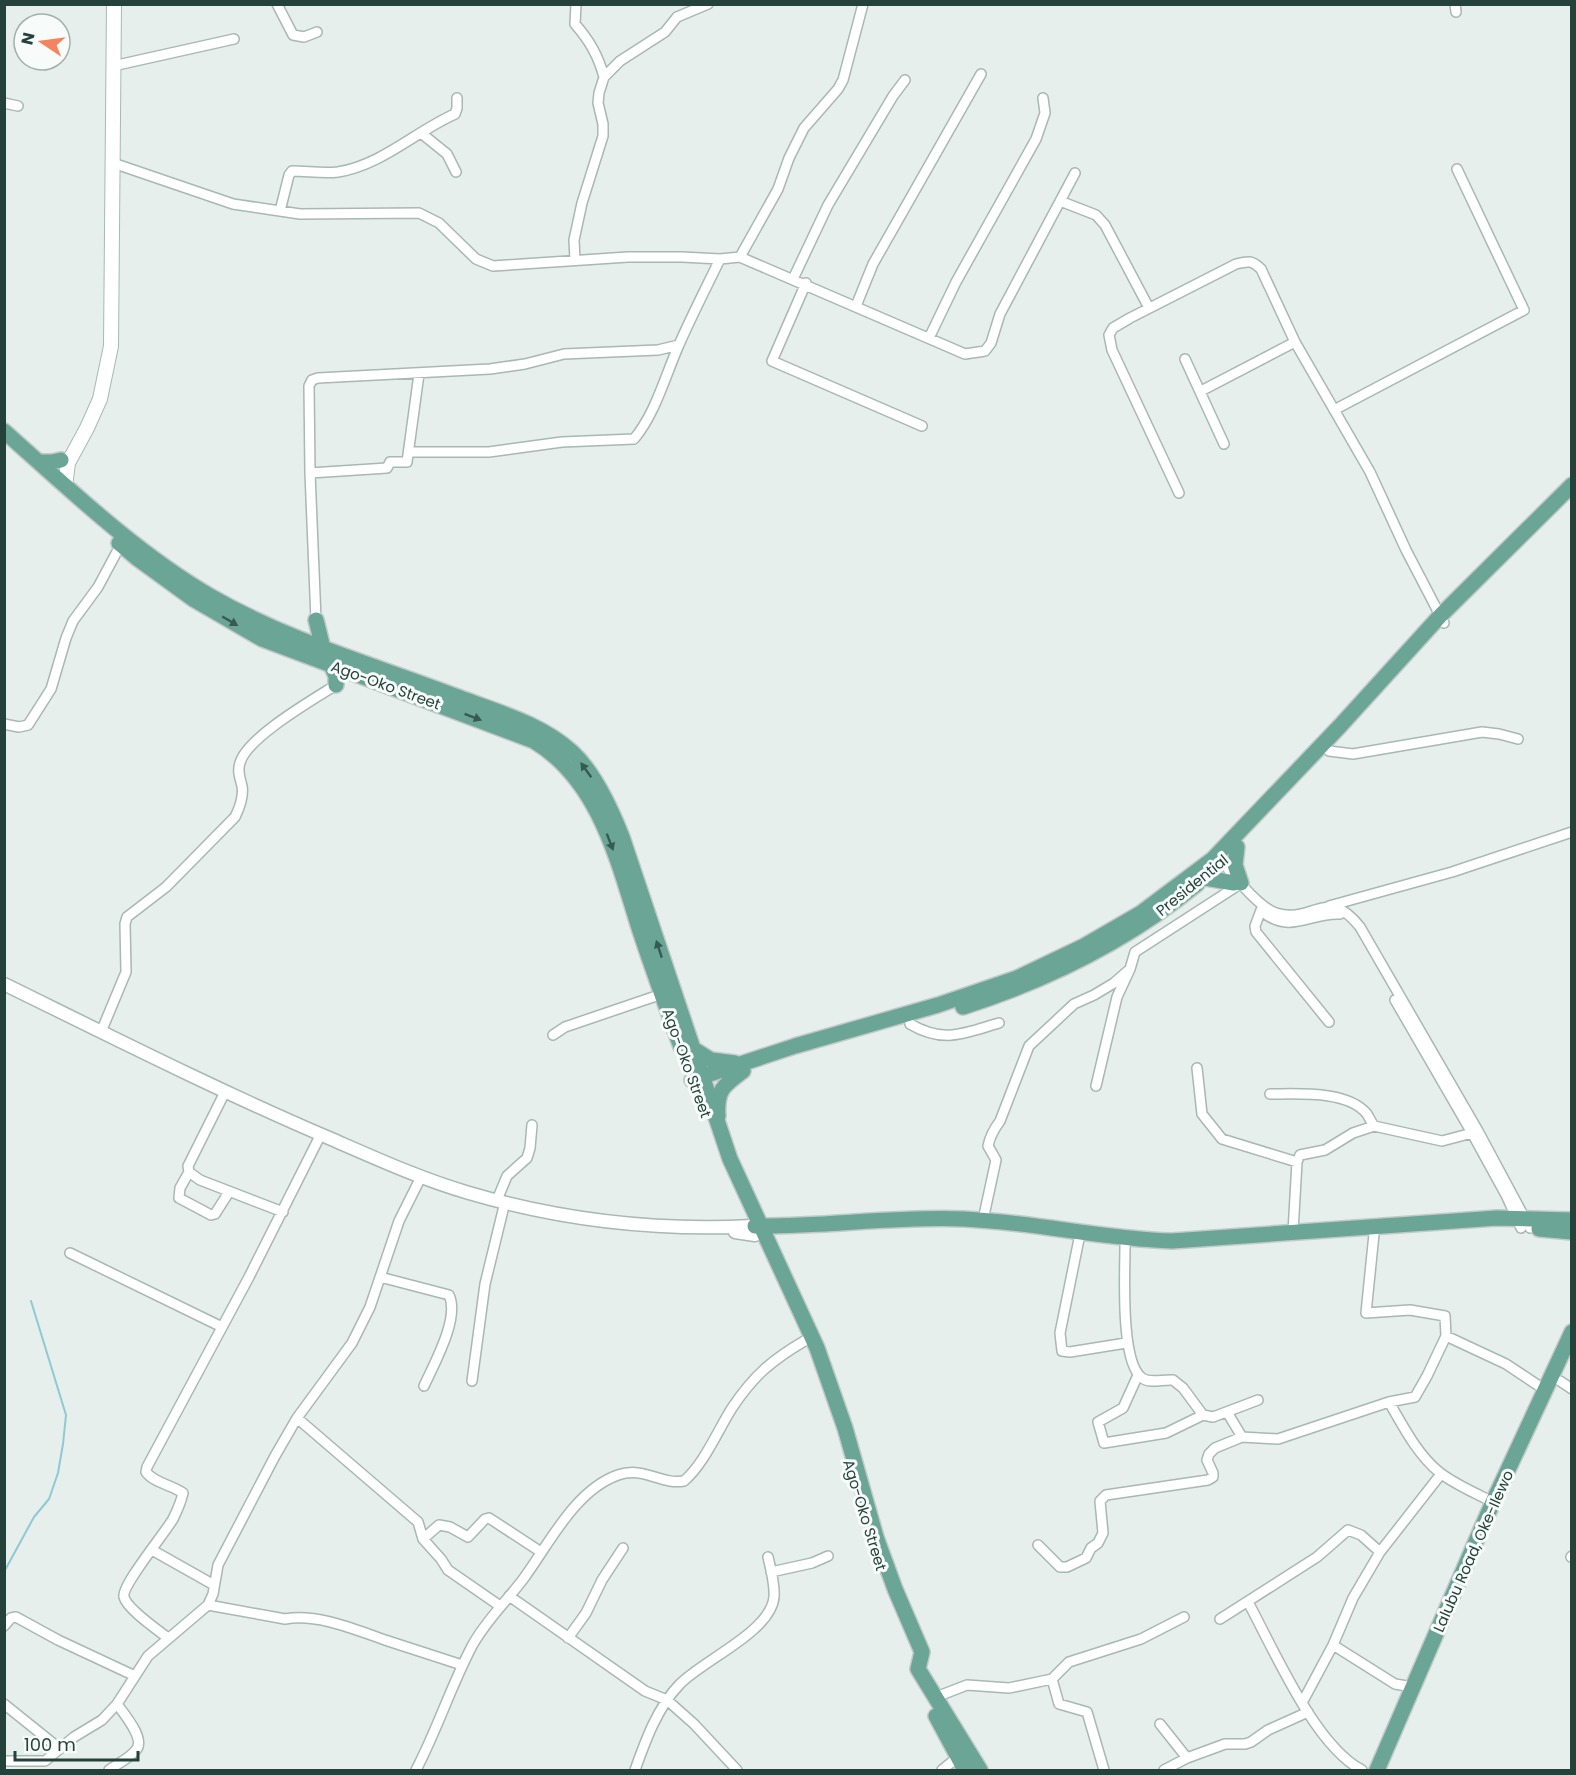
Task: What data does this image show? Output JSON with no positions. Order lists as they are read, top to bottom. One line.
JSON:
{"streets":{"main road":["Ago-Oko Street","Presidential","Lalubu Road, Oke-Ilewo"]},"crossings":[["Ago-Oko Street","Presidential"]],"scale_bar":"100 m","north":"left"}
